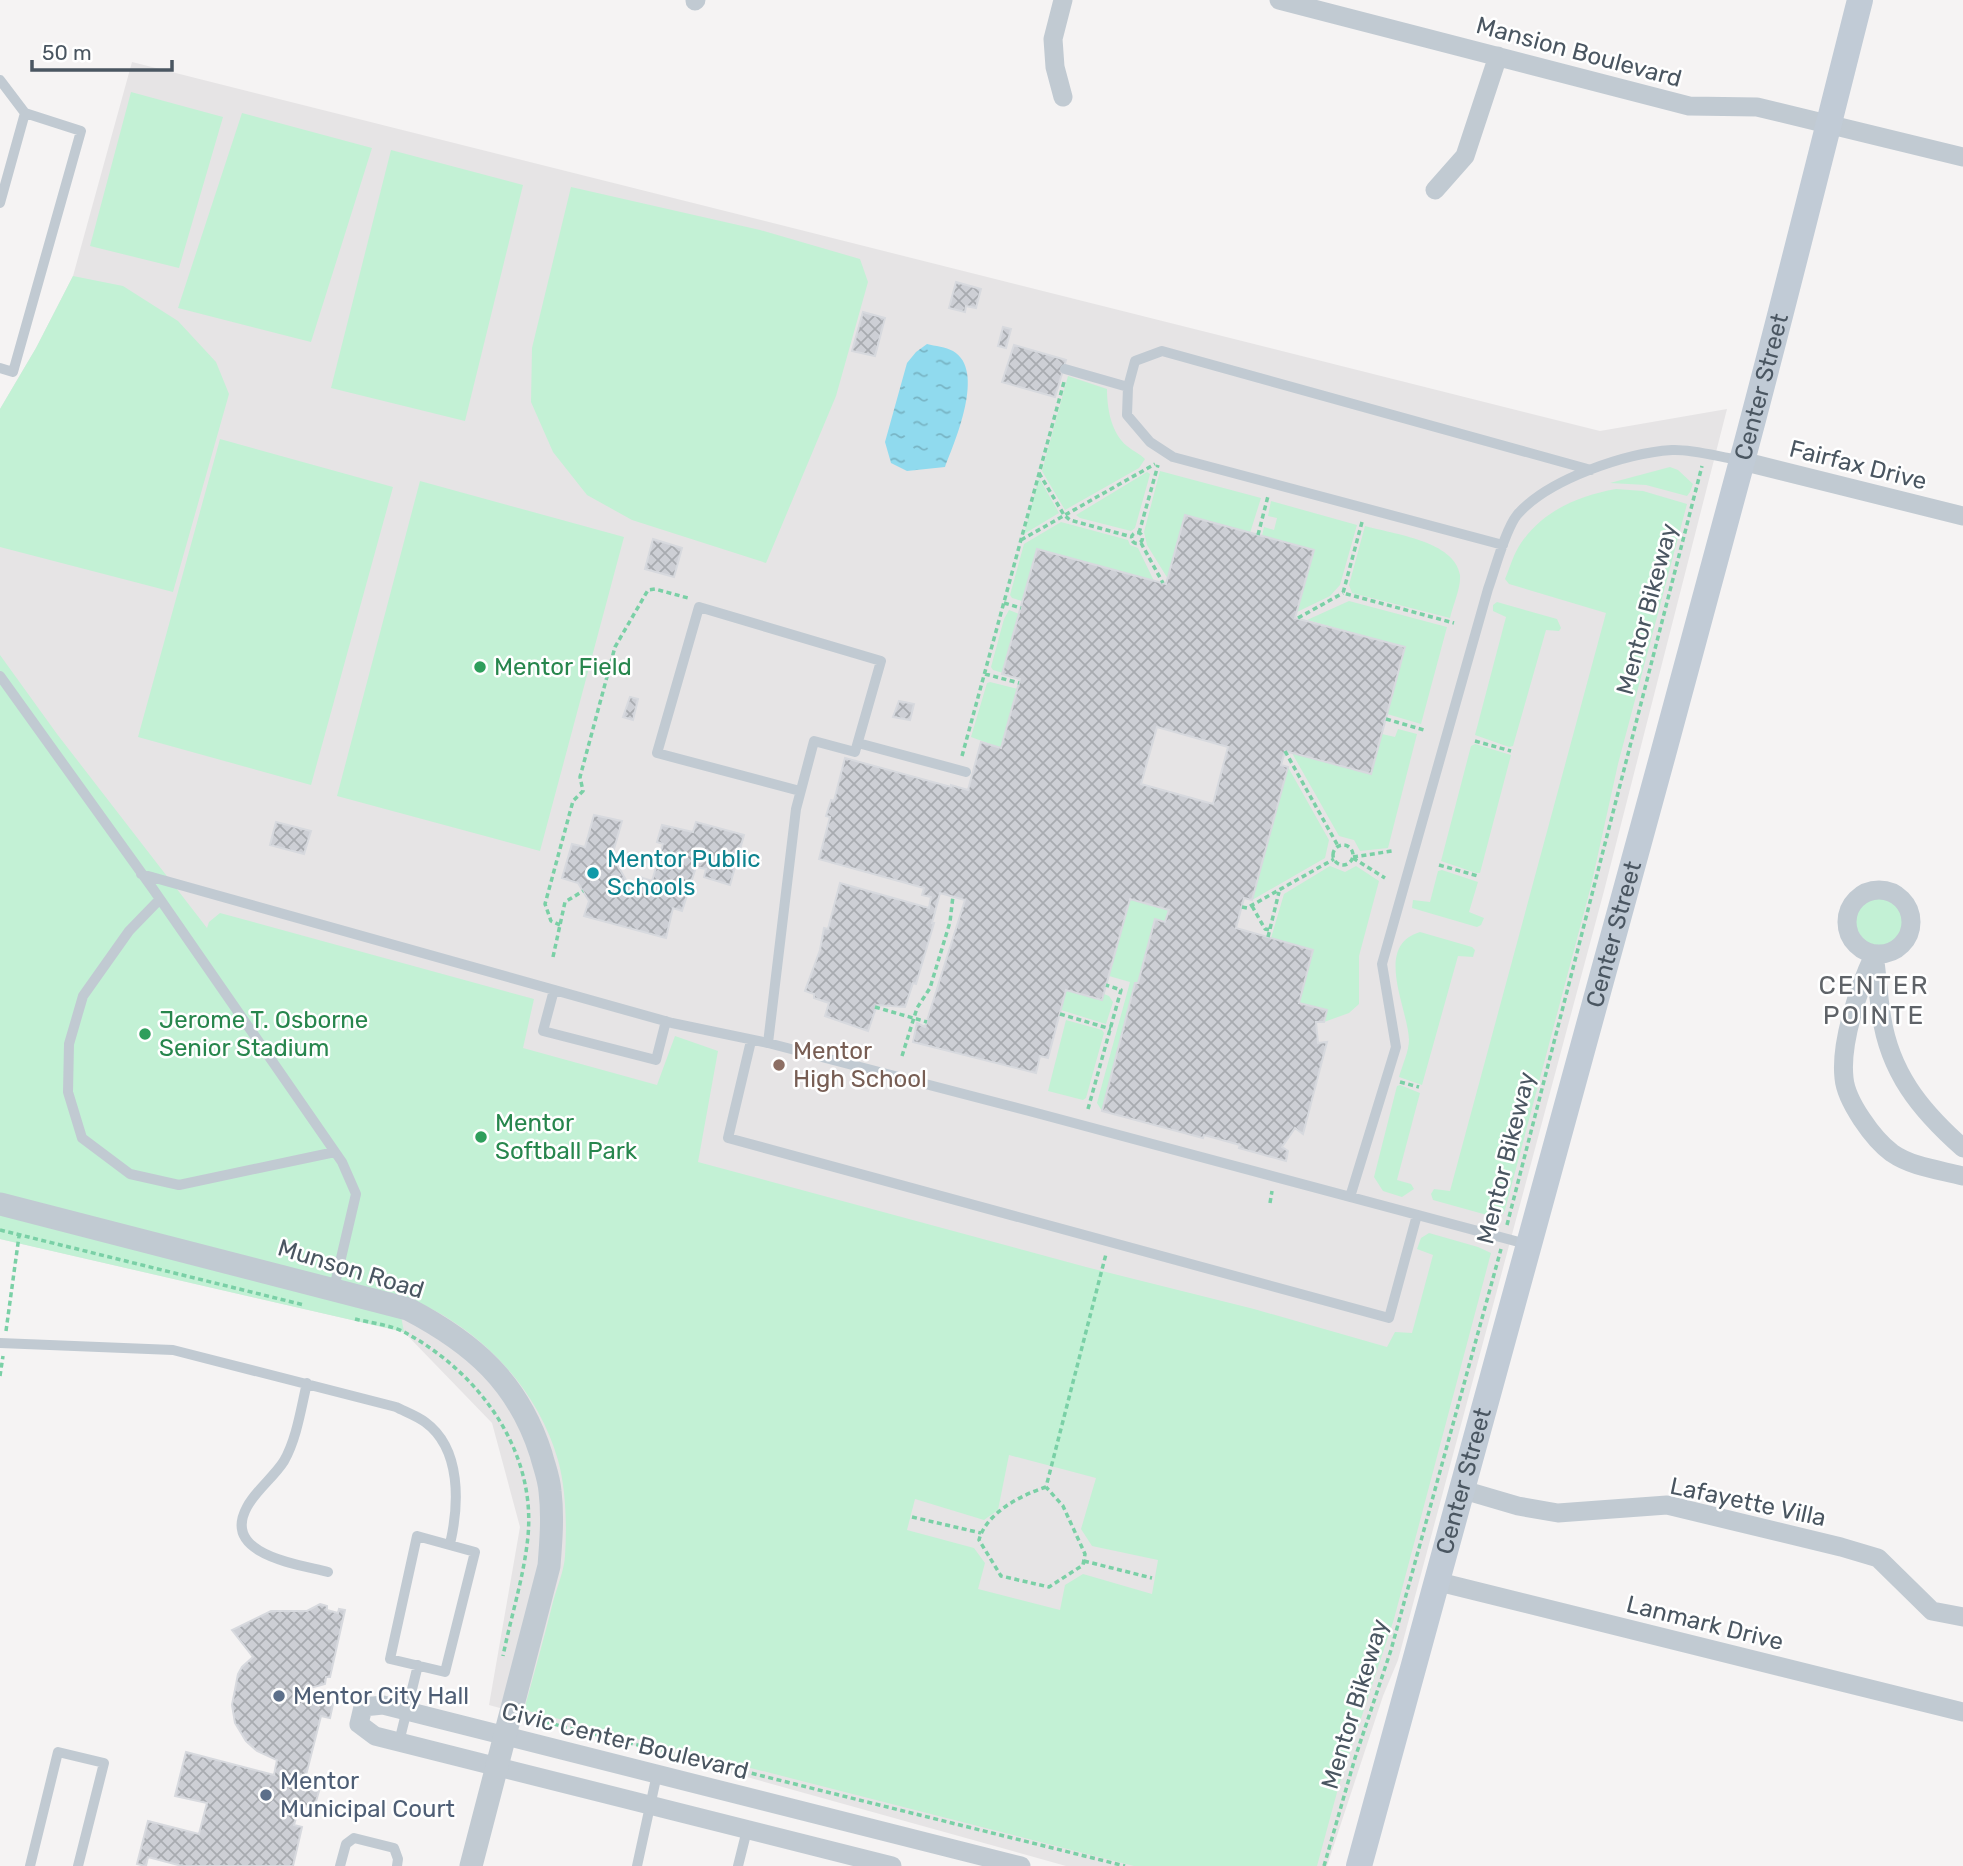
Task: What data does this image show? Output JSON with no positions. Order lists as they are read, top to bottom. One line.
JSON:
{"streets":{"main road":["Center Street"],"street":["Mansion Boulevard","Fairfax Drive","Munson Road","Lafayette Villa","Lanmark Drive","Civic Center Boulevard"],"path":["Mentor Bikeway"]},"crossings":[["Mansion Boulevard","Center Street"],["Center Street","Fairfax Drive"],["Center Street","Lafayette Villa"],["Center Street","Lanmark Drive"],["Munson Road","Civic Center Boulevard"]],"districts":["CENTER POINTE"],"places":["Mentor Field","Mentor Public Schools","Jerome T. Osborne Senior Stadium","Mentor High School","Mentor Softball Park","Mentor City Hall","Mentor Municipal Court"],"scale_bar":"50 m"}
